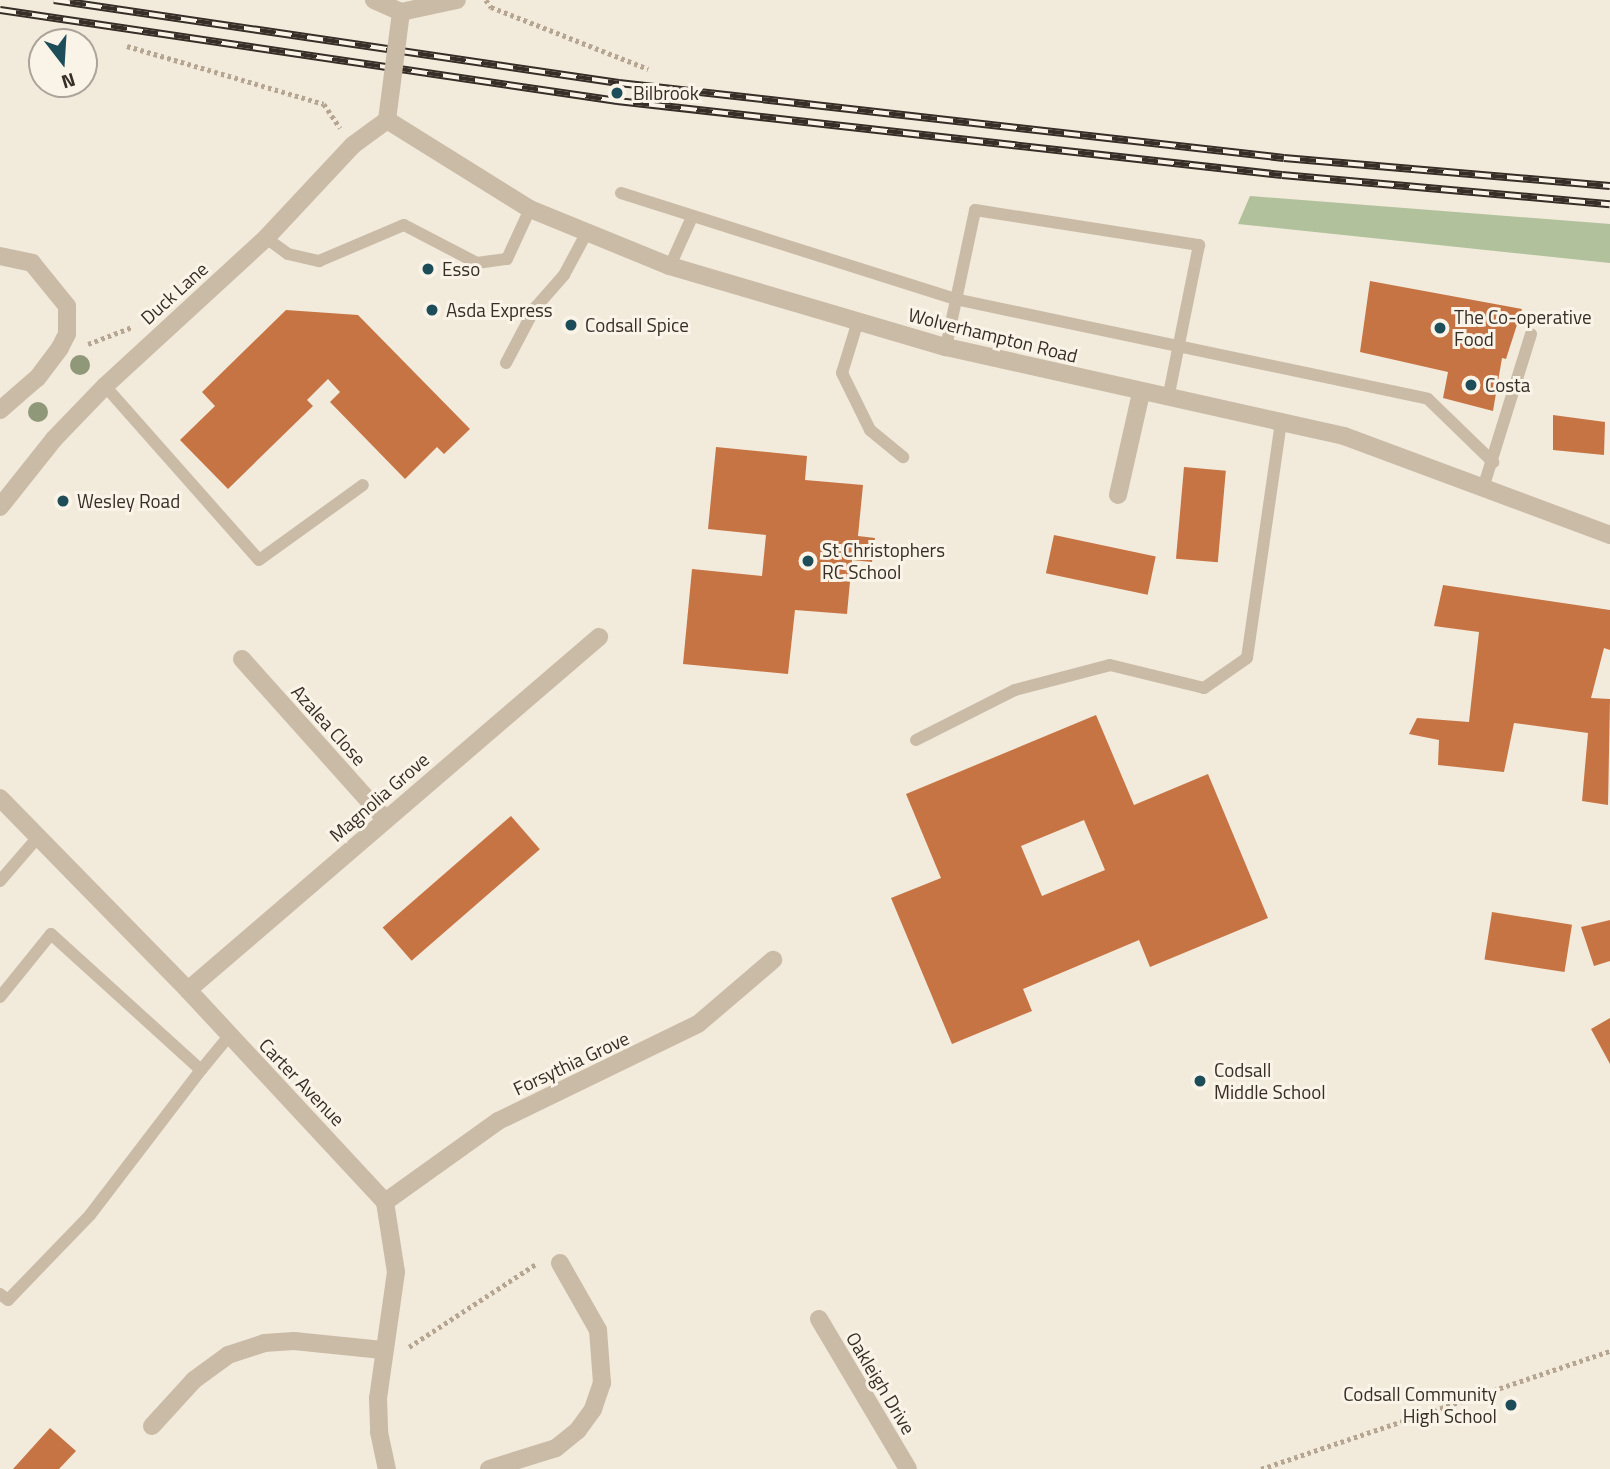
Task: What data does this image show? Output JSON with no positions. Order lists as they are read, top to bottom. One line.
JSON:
{"streets":{"street":["Duck Lane","Wolverhampton Road","Azalea Close","Magnolia Grove","Forsythia Grove","Carter Avenue","Oakleigh Drive"]},"crossings":[["Duck Lane","Wolverhampton Road"],["Azalea Close","Magnolia Grove"],["Magnolia Grove","Carter Avenue"],["Forsythia Grove","Carter Avenue"]],"places":["Bilbrook","Esso","Asda Express","Codsall Spice","The Co-operative Food","Costa","Wesley Road","St Christophers RC School","Codsall Middle School","Codsall Community High School"],"north":"bottom"}
